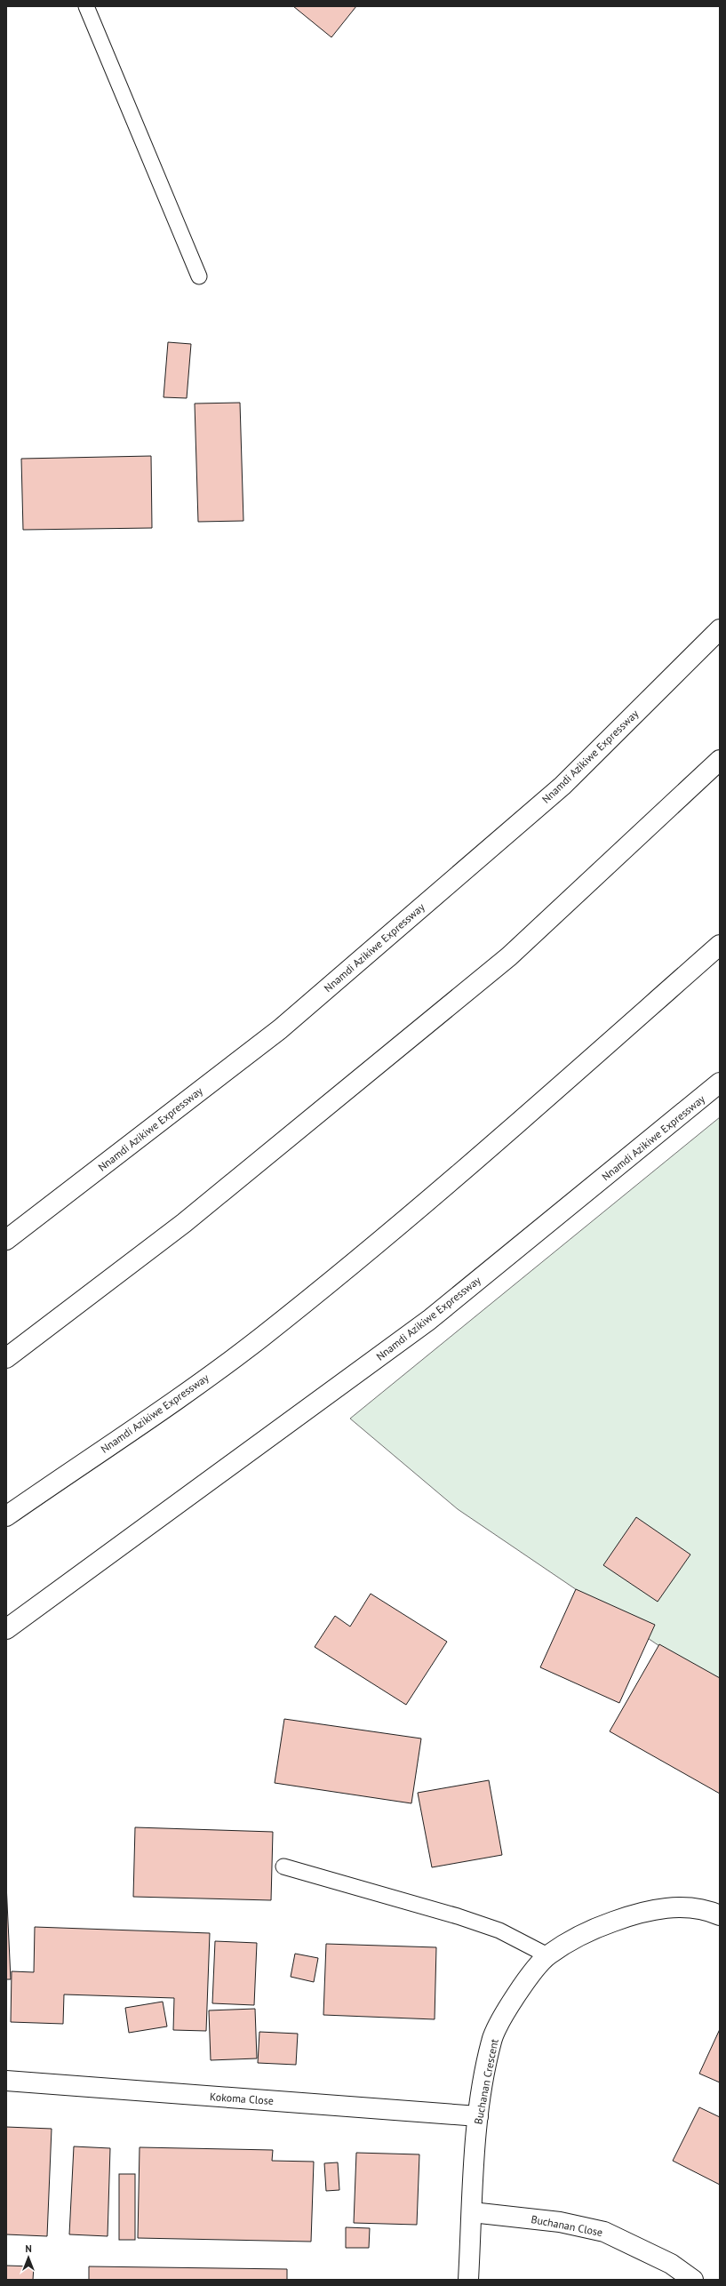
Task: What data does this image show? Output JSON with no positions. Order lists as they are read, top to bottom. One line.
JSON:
{"streets":{"main road":["Nnamdi Azikiwe Expressway","Buchanan Crescent","Kokoma Close","Buchanan Close"]},"crossings":[["Buchanan Crescent","Kokoma Close"],["Buchanan Crescent","Buchanan Close"]],"north":"top"}
